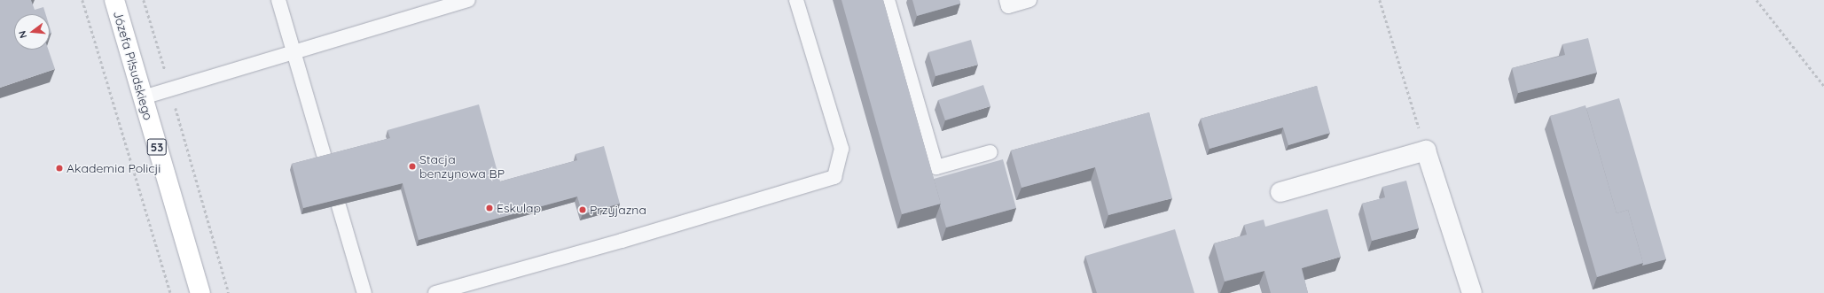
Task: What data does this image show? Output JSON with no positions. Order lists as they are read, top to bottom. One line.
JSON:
{"streets":{"main road":["Józefa Piłsudskiego","53"]},"places":["Stacja benzynowa BP","Akademia Policji","Eskulap","Przyjazna"],"north":"left"}
